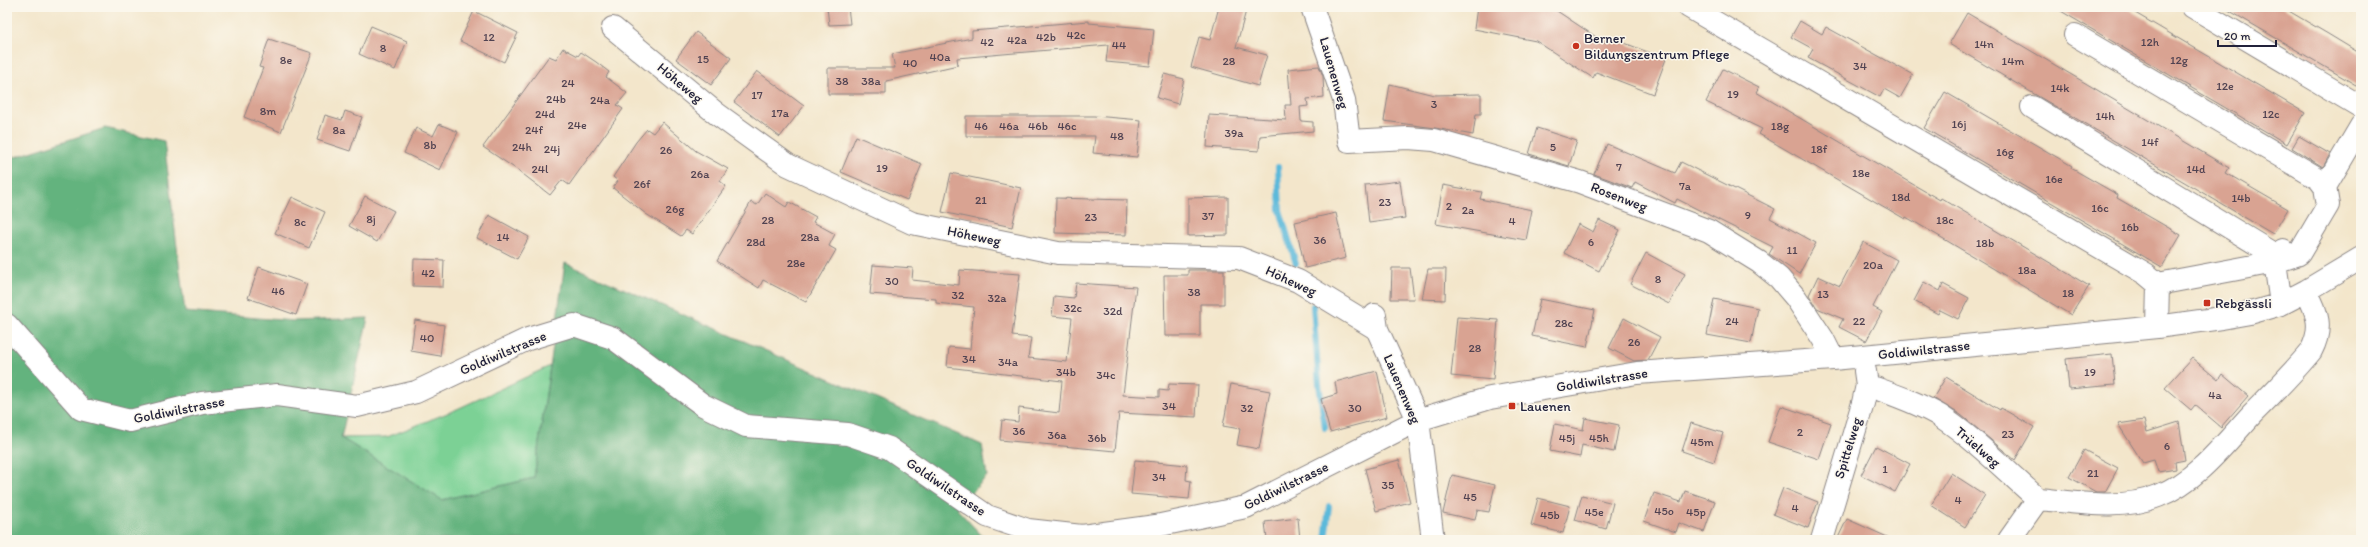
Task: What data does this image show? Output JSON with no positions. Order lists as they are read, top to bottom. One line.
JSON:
{"streets":{"street":["Lauenenweg","Höheweg","Rosenweg","Goldiwilstrasse","Trüelweg","Spittelweg"]},"crossings":[["Lauenenweg","Höheweg"],["Lauenenweg","Rosenweg"],["Lauenenweg","Goldiwilstrasse"],["Rosenweg","Goldiwilstrasse"],["Goldiwilstrasse","Spittelweg"],["Trüelweg","Spittelweg"]],"places":{"other":["Berner Bildungszentrum Pflege"],"transit":["Rebgässli","Lauenen"]},"house_numbers":["42c","12","42b","42a","42","12h","14n","44","8","40a","15","8e","12g","28","14m","40","34","38","38a","24","12e","14k","19","17","24b","24a","3","8m","17a","24d","12c","14h","16j","24e","46","46a","46b","46c","18g","8a","24f","39a","48","14f","8b","24h","5","24j","18f","26","16g","7","19","24l","14d","18e","26a","16e","26f","7a","18d","14b","21","23","2","16c","26g","2a","9","37","23","8j","28","18c","4","8c","16b","14","28a","36","28d","6","18b","11","28e","20a","18a","42","8","30","46","38","18","13","32","32a","32c","32d","24","22","28c","40","26","28","34","34a","34b","19","34c","4a","34","32","30","36","2","23","36a","36b","45j","45h","45m","6","1","21","34","35","45","4","4","45o","45e","45p","45b"],"scale_bar":"20 m"}
